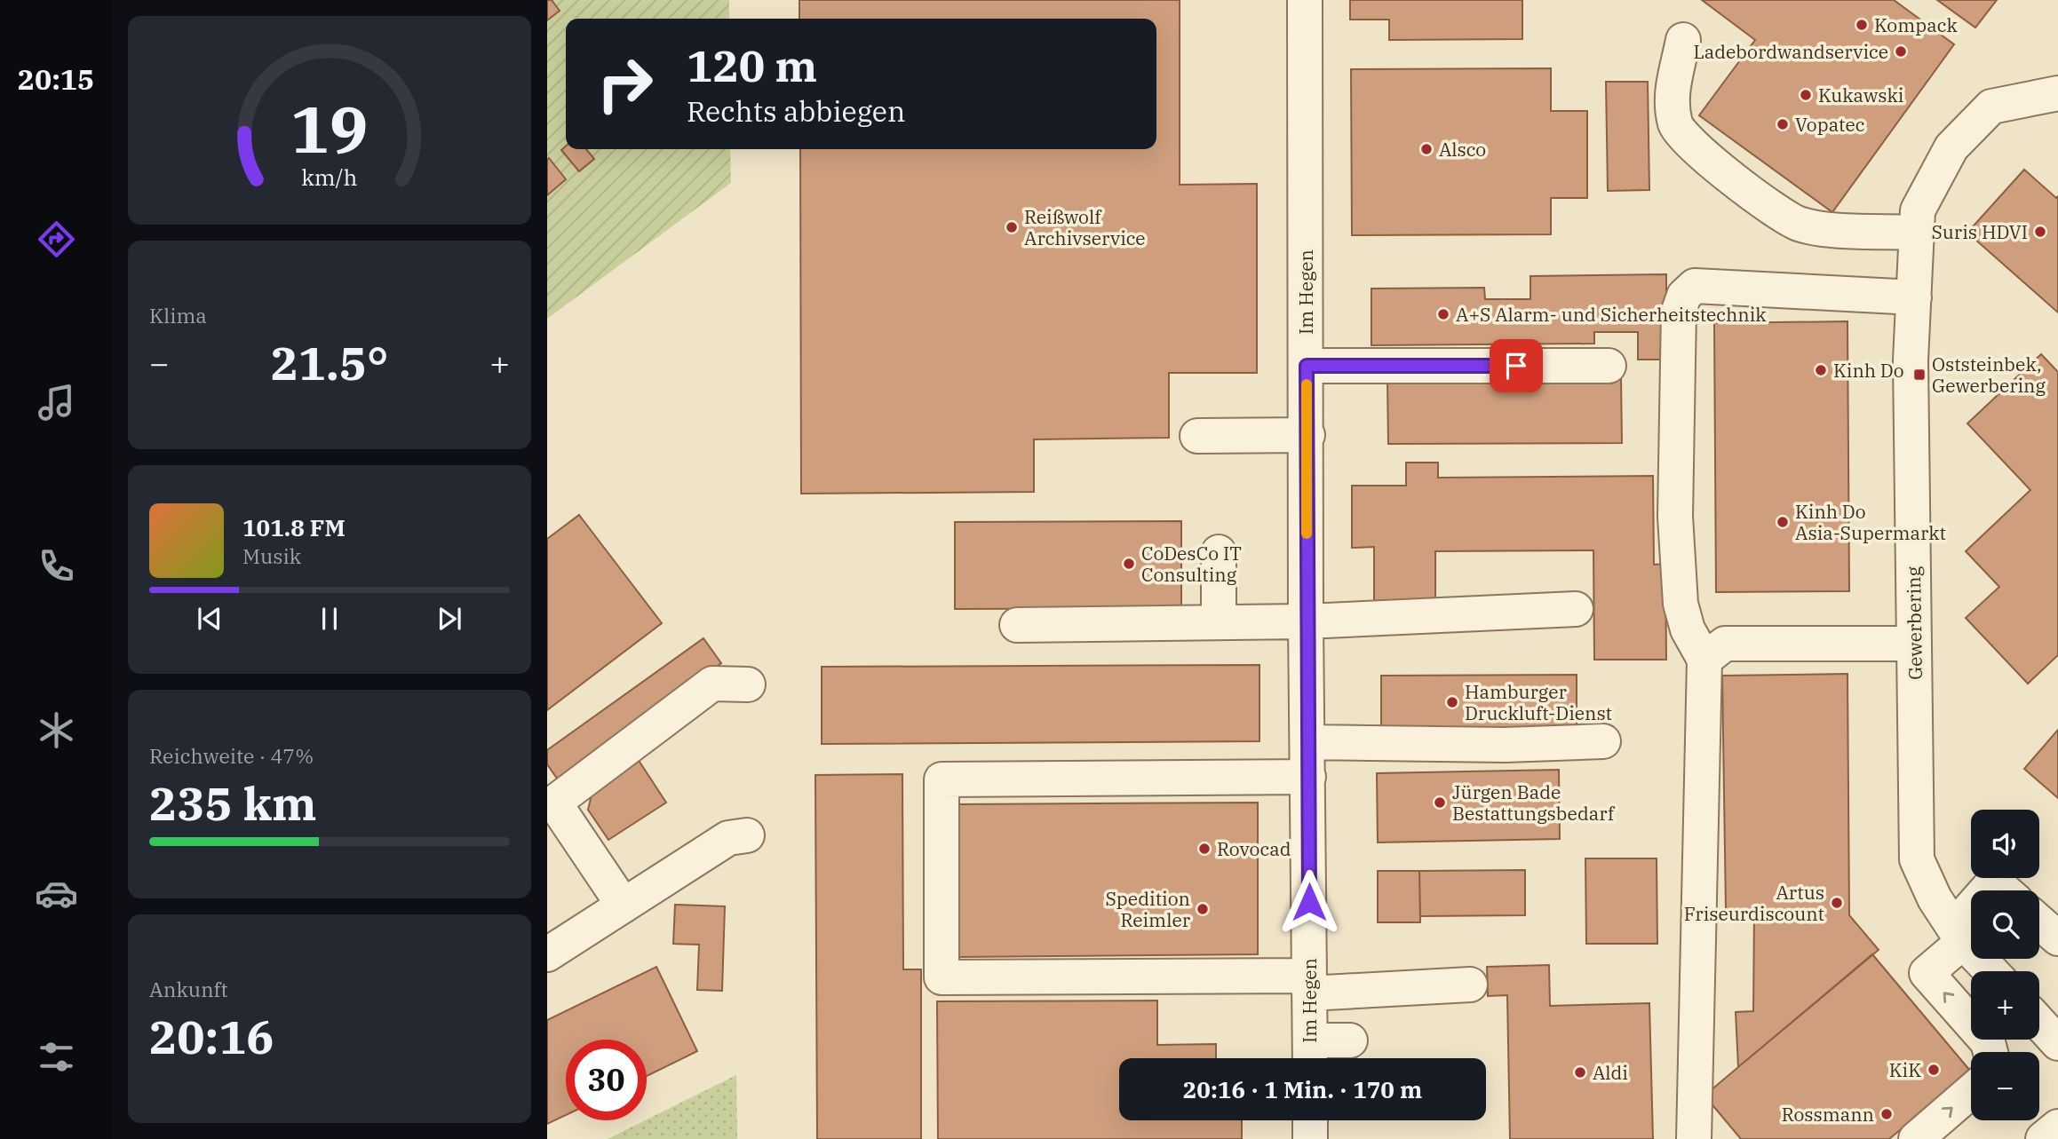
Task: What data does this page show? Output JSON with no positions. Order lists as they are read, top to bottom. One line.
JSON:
{"streets":{"street":["Im Hegen","Gewerbering"]},"places":{"other":["Kompack","Ladebordwandservice","Kukawski","Vopatec","Alsco","Reißwolf Archivservice","Suris HDVI","A+S Alarm- und Sicherheitstechnik","Kinh Do","Kinh Do Asia-Supermarkt","CoDesCo IT Consulting","Hamburger Druckluft-Dienst","Jürgen Bade Bestattungsbedarf","Rovocad","Artus Friseurdiscount","Spedition Reimler","KiK","Aldi","Rossmann"],"transit":["Oststeinbek, Gewerbering"]},"page":{"tabs":"20:15","turn":["120 m","Rechts abbiegen"],"tile":["Klima",["Reichweite · 47%","235 km"],["Ankunft","20:16"]],"heat":["−","21.5°","+"],"song":["101.8 FM","Musik"],"map_buttons":["+","−"],"limit":"30","trip":"20:16 · 1 Min. · 170 m","gauge":["19","km/h"]}}
